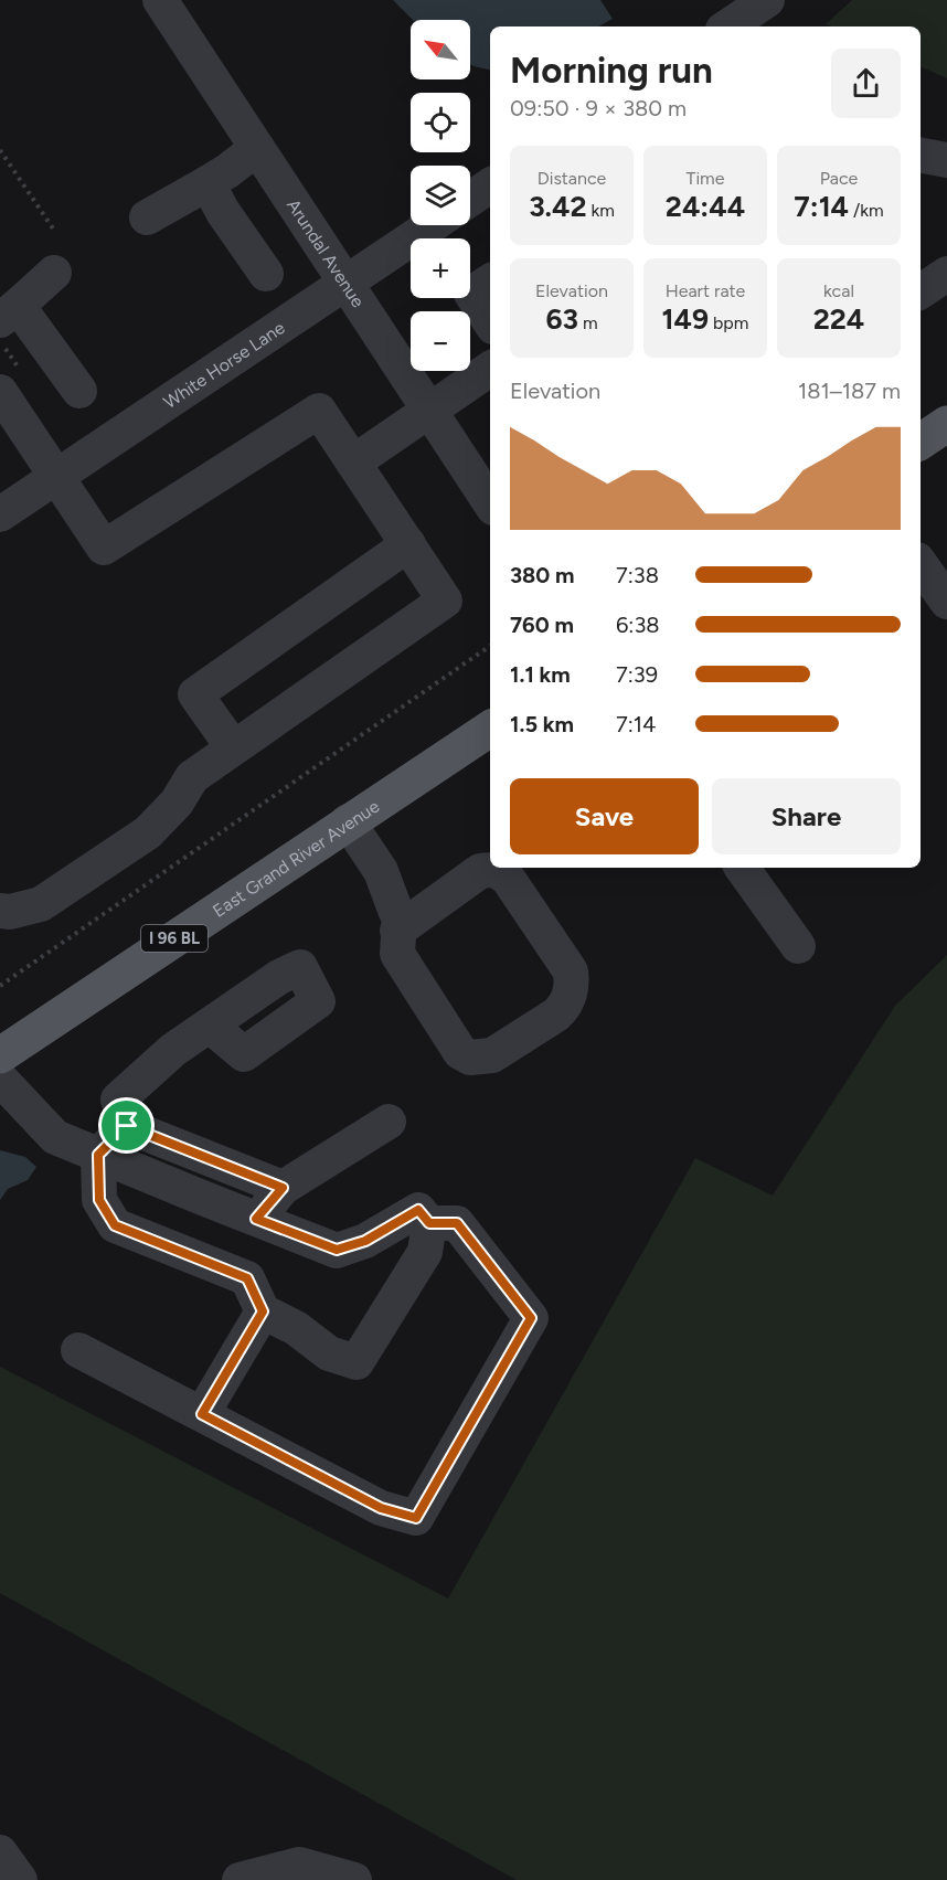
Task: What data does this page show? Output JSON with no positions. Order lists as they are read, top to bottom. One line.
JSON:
{"streets":{"main road":["East Grand River Avenue","I 96 BL"],"street":["Arundal Avenue","White Horse Lane"]},"crossings":[["Arundal Avenue","White Horse Lane"]],"north":"top left","page":{"map_buttons":["+","−"],"heading":["Morning run","09:50 · 9 × 380 m"],"stats":[["Distance","3.42 km"],["Time","24:44"],["Pace","7:14 /km"],["Elevation","63 m"],["Heart rate","149 bpm"],["kcal","224"]],"chart":["Elevation","181–187 m"],"list":[{"name":"380 m","note":"7:38"},{"name":"760 m","note":"6:38"},{"name":"1.1 km","note":"7:39"},{"name":"1.5 km","note":"7:14"}],"buttons":["Save","Share"]}}
